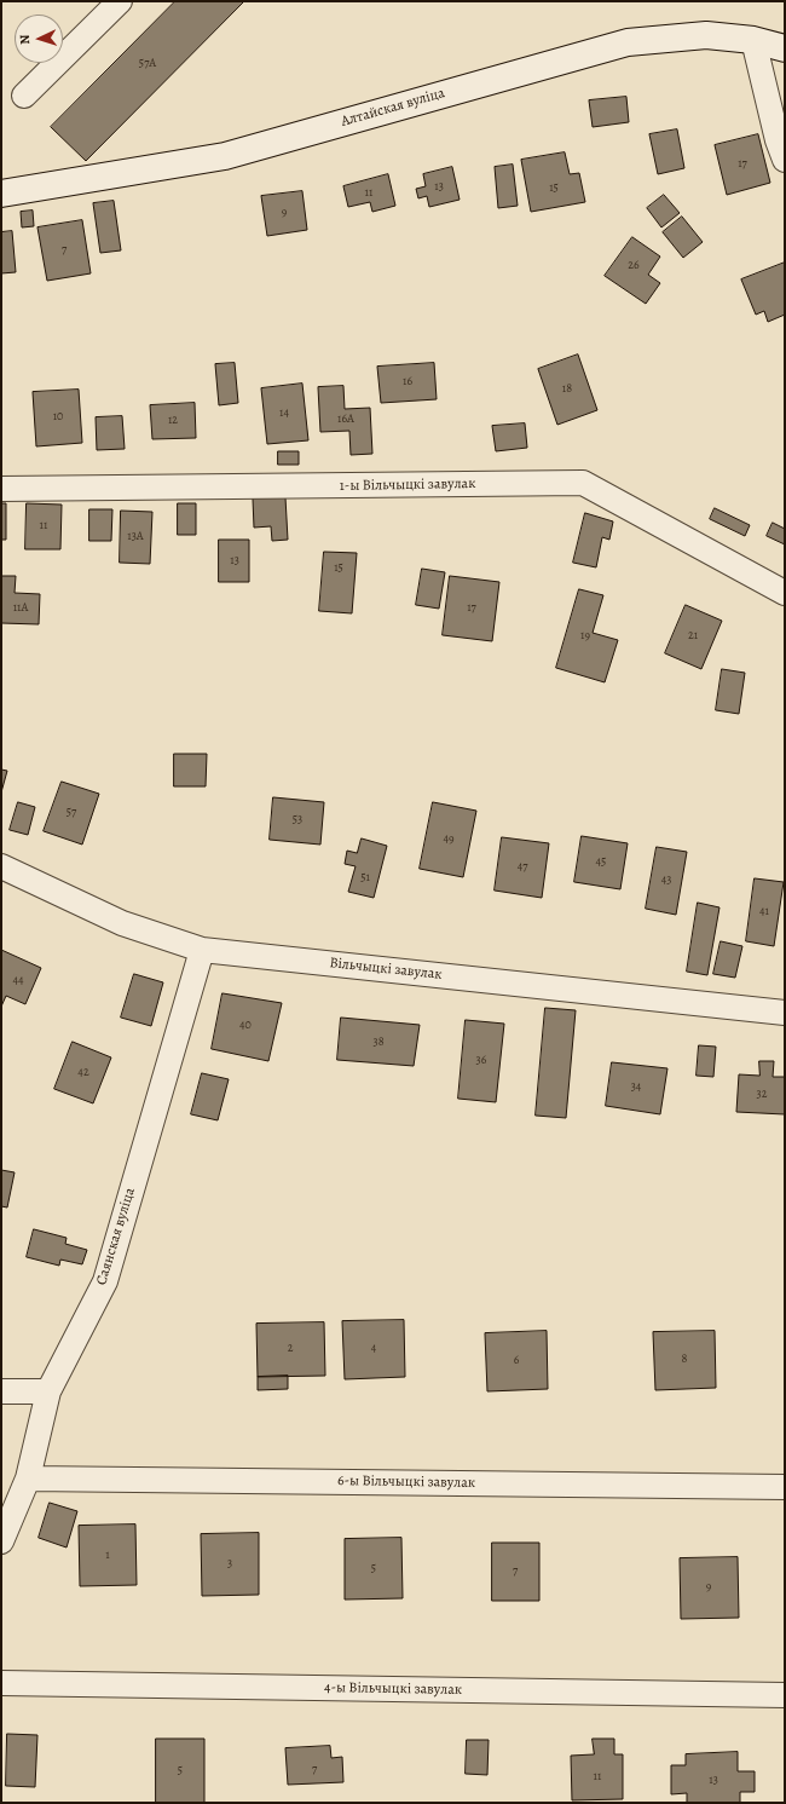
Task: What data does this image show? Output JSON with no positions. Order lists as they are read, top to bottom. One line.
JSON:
{"streets":{"main road":["Алтайская вуліца"],"street":["1-ы Вільчыцкі завулак","Вільчыцкі завулак","Саянская вуліца","6-ы Вільчыцкі завулак","4-ы Вільчыцкі завулак"]},"crossings":[["Вільчыцкі завулак","Саянская вуліца"],["Саянская вуліца","6-ы Вільчыцкі завулак"]],"house_numbers":["57А","17","13","15","11","9","7","26","16","18","14","10","16А","12","11","13А","13","15","11А","17","19","21","57","53","49","45","47","51","43","41","44","40","38","36","42","34","32","2","4","8","6","1","3","5","7","9","7","5","11","13"],"north":"left"}
